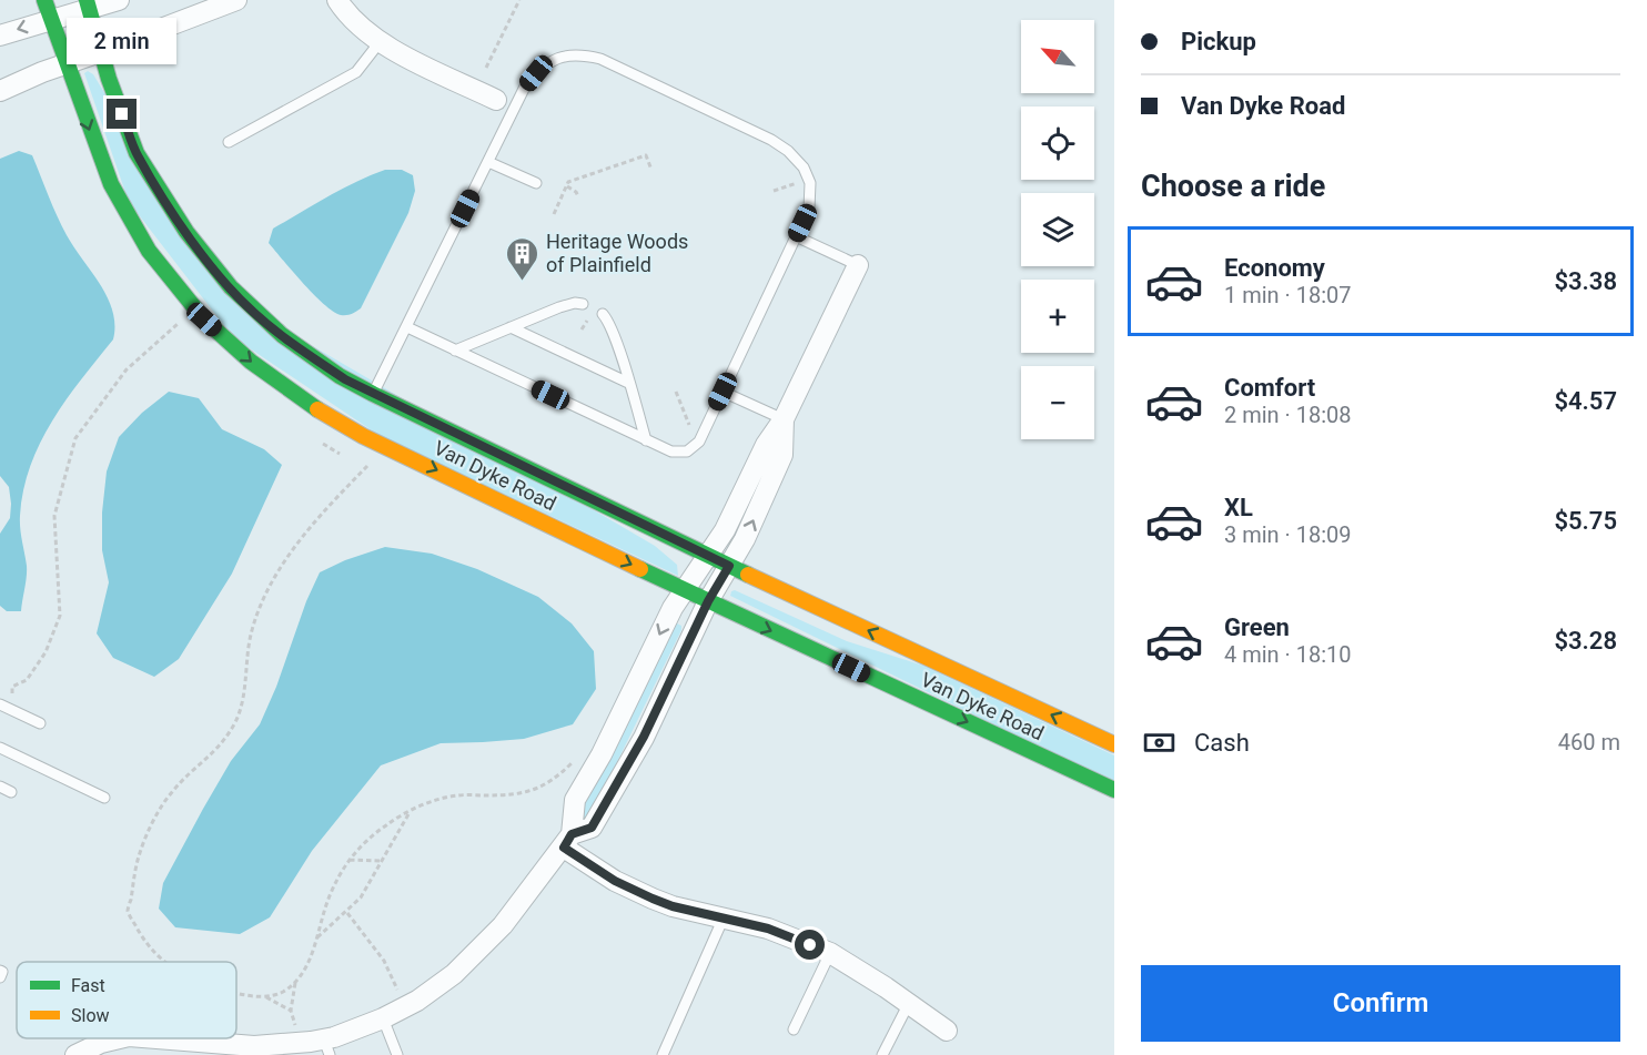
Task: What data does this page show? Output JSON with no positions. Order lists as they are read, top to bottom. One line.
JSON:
{"streets":{"street":["Van Dyke Road"]},"places":{"building":["Heritage Woods of Plainfield"]},"legend":["Fast","Slow"],"north":"top left","page":{"banner":["Pickup","Van Dyke Road"],"bubble":"2 min","map_buttons":["+","−"],"heading":"Choose a ride","list":[{"name":"Economy","note":"1 min · 18:07","value":"$3.38"},{"name":"Comfort","note":"2 min · 18:08","value":"$4.57"},{"name":"XL","note":"3 min · 18:09","value":"$5.75"},{"name":"Green","note":"4 min · 18:10","value":"$3.28"}],"pay":["Cash","460 m"],"buttons":"Confirm"}}
